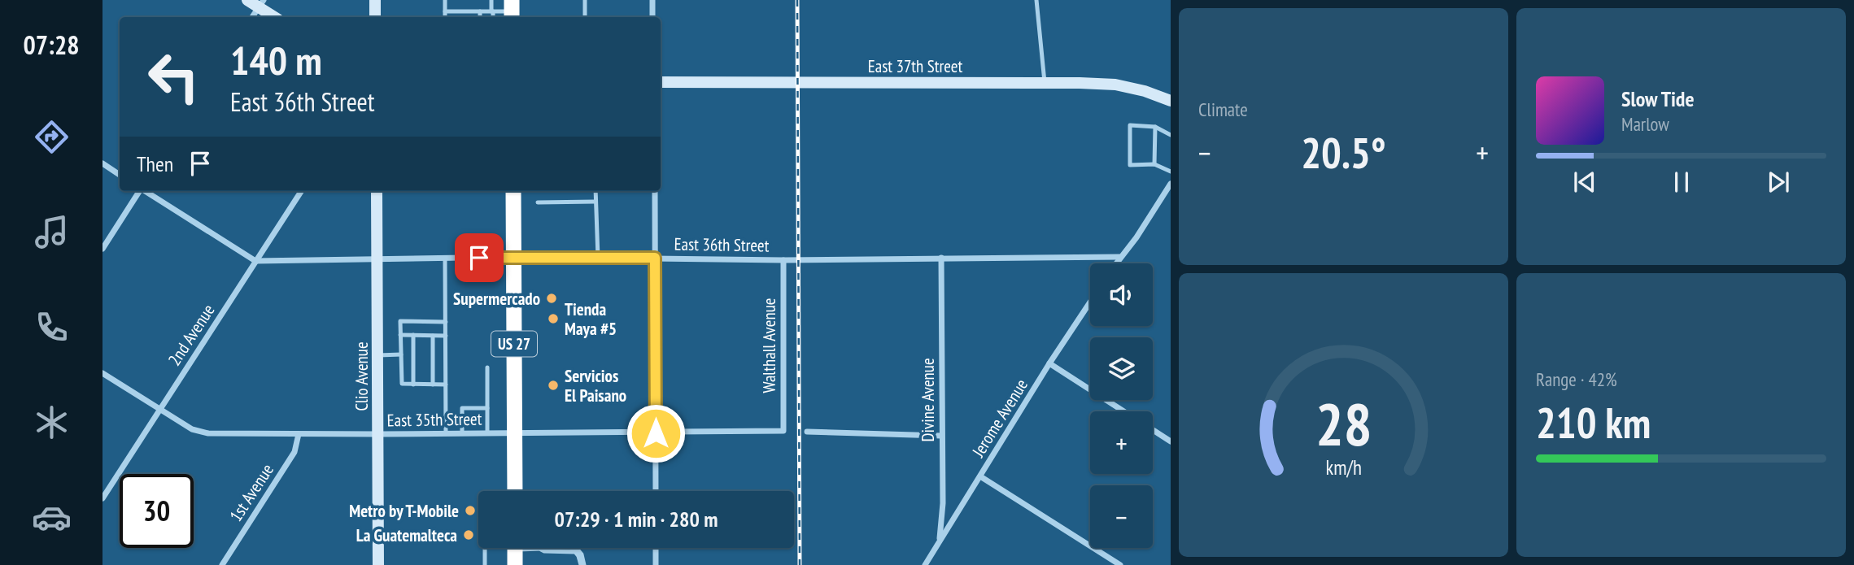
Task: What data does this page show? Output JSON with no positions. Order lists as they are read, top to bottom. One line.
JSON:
{"streets":{"highway":["US 27"],"main road":["East 37th Street","Clio Avenue"],"street":["East 36th Street","2nd Avenue","Walthall Avenue","Divine Avenue","Jerome Avenue","East 35th Street","1st Avenue"]},"crossings":[["East 36th Street","2nd Avenue"],["East 36th Street","US 27"],["East 36th Street","Walthall Avenue"],["East 36th Street","Clio Avenue"],["East 36th Street","Divine Avenue"],["2nd Avenue","East 35th Street"],["US 27","East 35th Street"],["Walthall Avenue","East 35th Street"],["Clio Avenue","East 35th Street"],["Divine Avenue","Jerome Avenue"],["East 35th Street","1st Avenue"]],"places":["Supermercado","Tienda Maya #5","Servicios El Paisano","Metro by T-Mobile","La Guatemalteca"],"page":{"tabs":"07:28","tile":["Climate",["Range · 42%","210 km"]],"turn":["140 m","East 36th Street"],"song":["Slow Tide","Marlow"],"heat":["−","20.5°","+"],"then":"Then","map_buttons":["+","−"],"limit":"30","trip":"07:29 · 1 min · 280 m","gauge":["28","km/h"]}}
